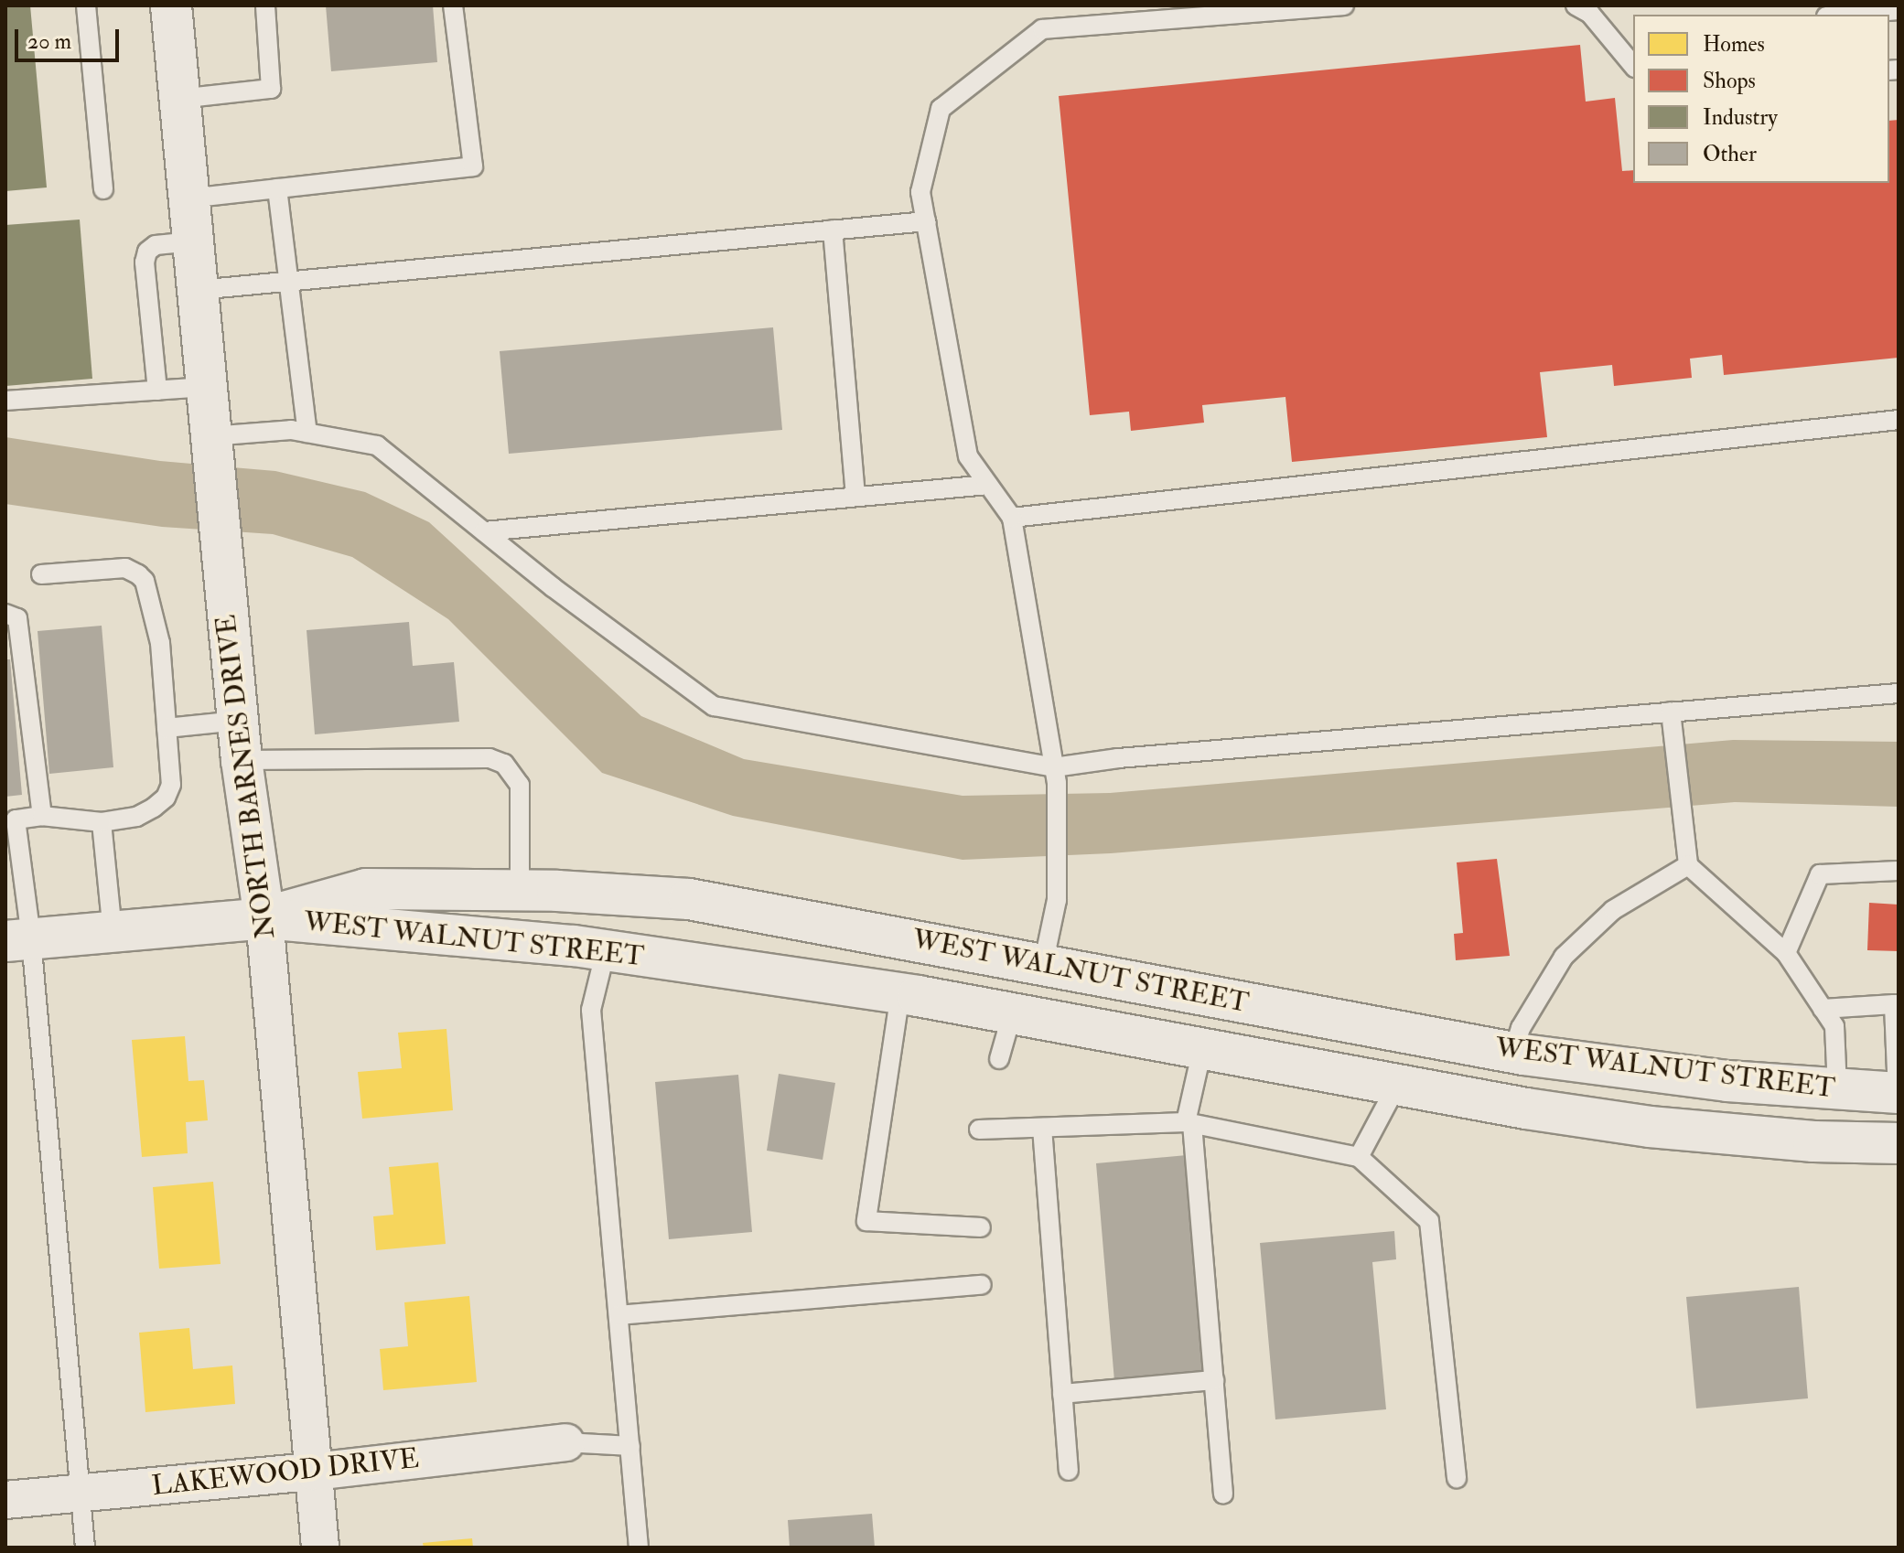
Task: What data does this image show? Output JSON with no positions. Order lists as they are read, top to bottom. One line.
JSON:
{"streets":{"main road":["NORTH BARNES DRIVE","WEST WALNUT STREET"],"street":["LAKEWOOD DRIVE"]},"crossings":[["NORTH BARNES DRIVE","WEST WALNUT STREET"],["NORTH BARNES DRIVE","LAKEWOOD DRIVE"]],"legend":["Homes","Shops","Industry","Other"],"scale_bar":"20 m"}
